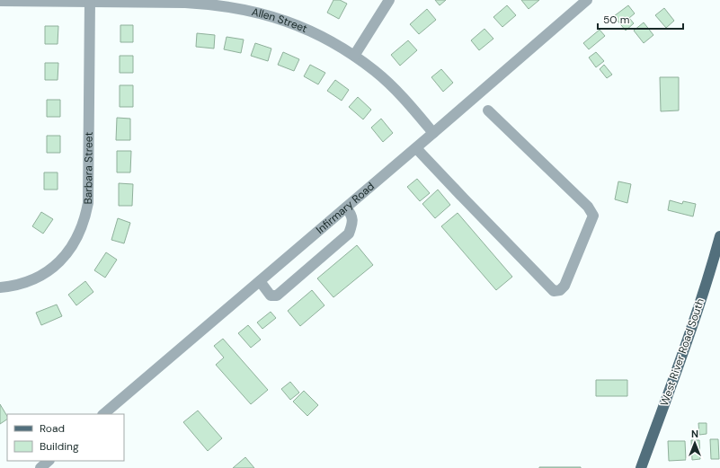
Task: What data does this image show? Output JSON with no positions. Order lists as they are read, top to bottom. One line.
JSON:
{"streets":{"main road":["West River Road South"],"street":["Allen Street","Barbara Street","Infirmary Road"]},"crossings":[["Allen Street","Barbara Street"],["Allen Street","Infirmary Road"]],"legend":["Road","Building"],"scale_bar":"50 m","north":"top"}
